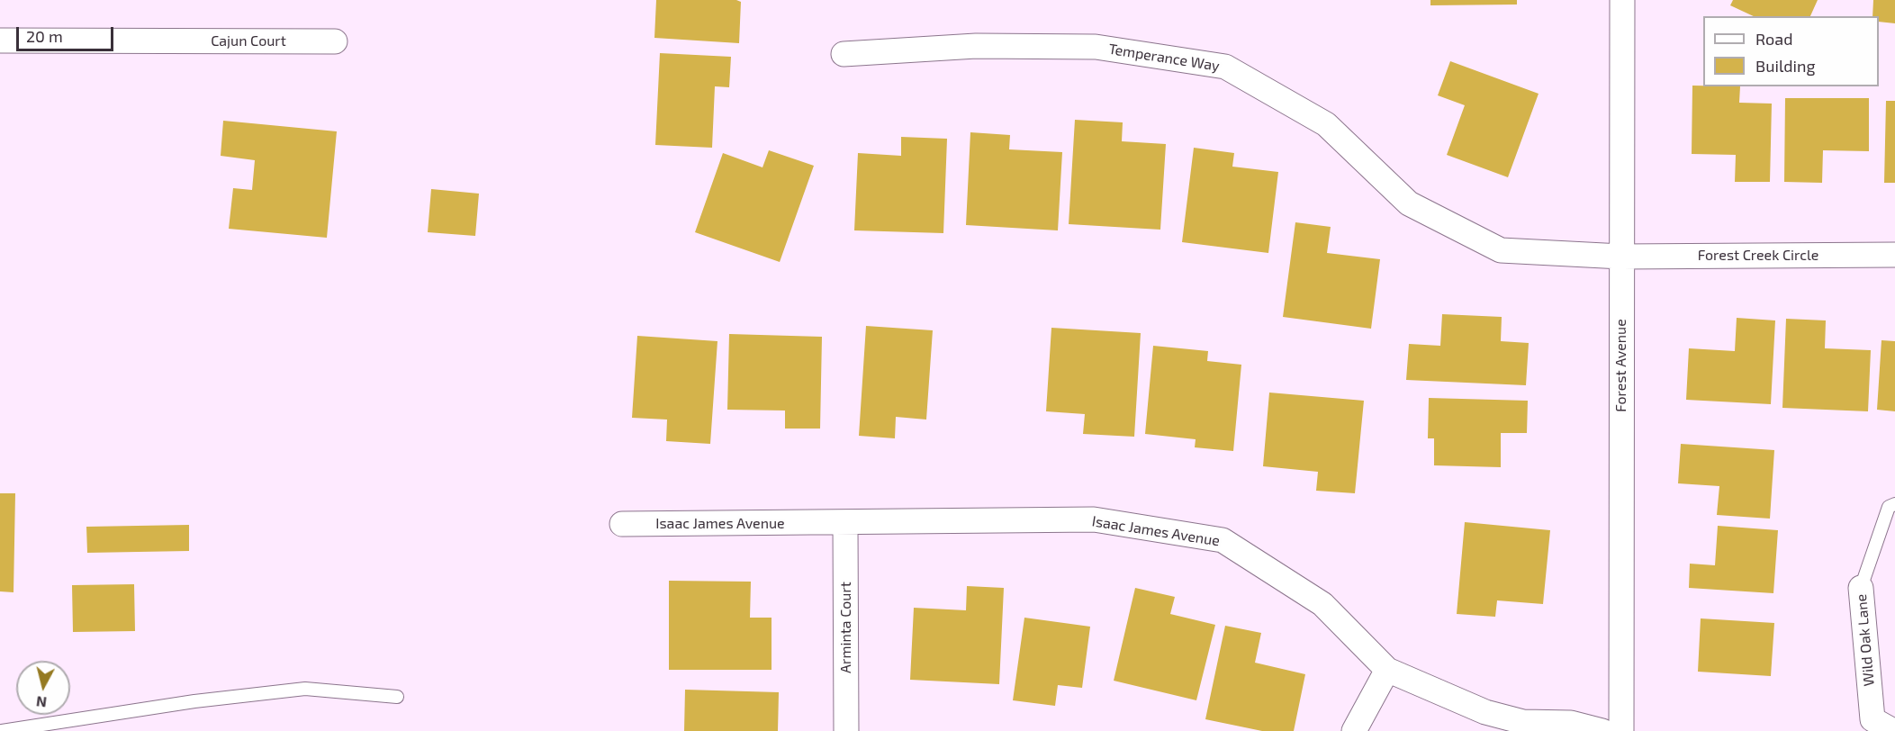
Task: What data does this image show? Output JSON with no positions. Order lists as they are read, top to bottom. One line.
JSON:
{"streets":{"street":["Cajun Court","Temperance Way","Forest Creek Circle","Forest Avenue","Isaac James Avenue","Arminta Court","Wild Oak Lane"]},"crossings":[["Temperance Way","Forest Creek Circle"],["Temperance Way","Forest Avenue"],["Forest Creek Circle","Forest Avenue"],["Isaac James Avenue","Arminta Court"]],"legend":["Road","Building"],"scale_bar":"20 m","north":"bottom"}
